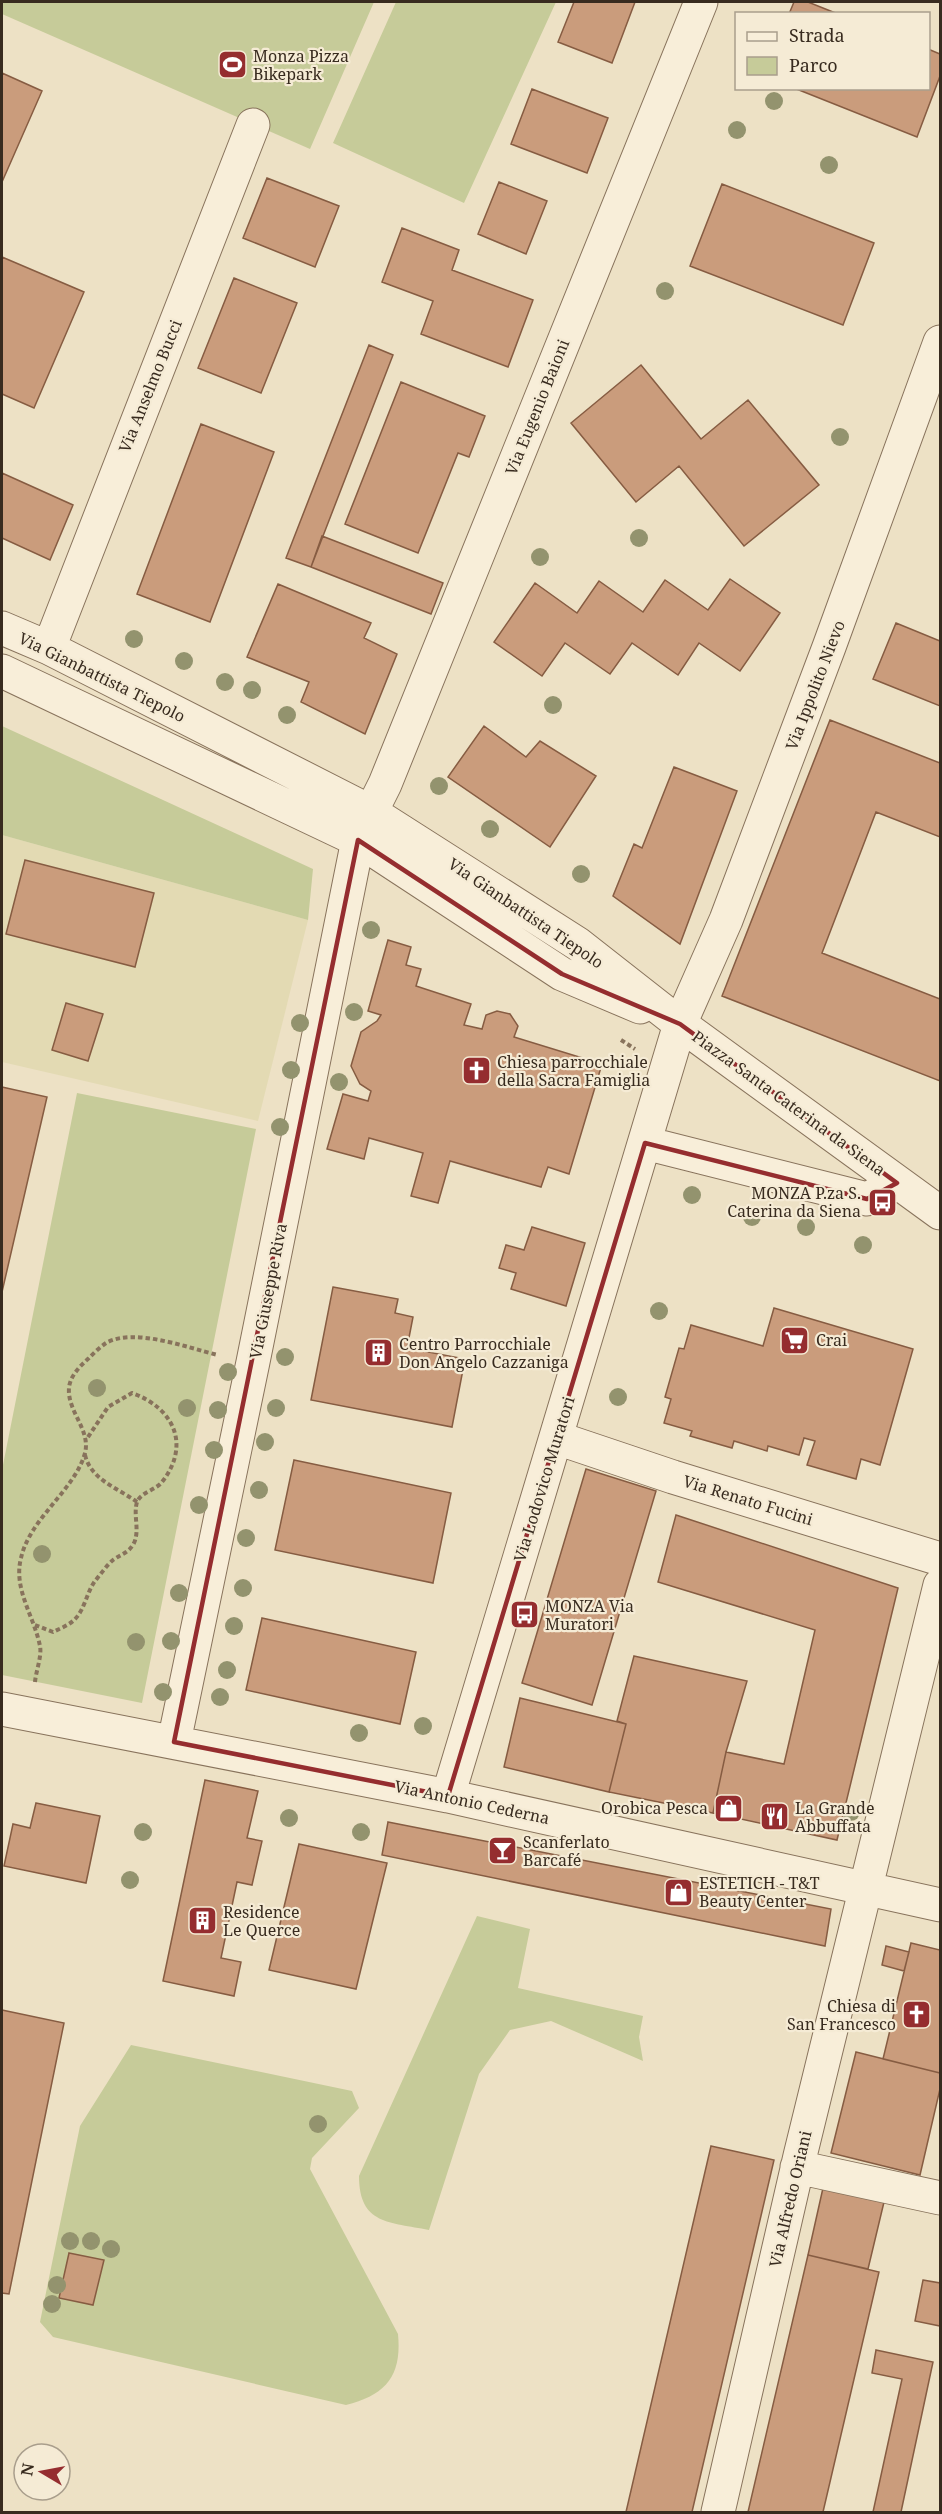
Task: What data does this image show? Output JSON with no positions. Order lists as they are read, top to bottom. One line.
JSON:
{"streets":{"street":["Via Anselmo Bucci","Via Eugenio Baioni","Via Gianbattista Tiepolo","Via Ippolito Nievo","Piazza Santa Caterina da Siena","Via Giuseppe Riva","Via Lodovico Muratori","Via Renato Fucini","Via Antonio Cederna","Via Alfredo Oriani"]},"crossings":[["Via Anselmo Bucci","Via Gianbattista Tiepolo"],["Via Eugenio Baioni","Via Gianbattista Tiepolo"],["Via Eugenio Baioni","Via Giuseppe Riva"],["Via Gianbattista Tiepolo","Via Ippolito Nievo"],["Via Gianbattista Tiepolo","Piazza Santa Caterina da Siena"],["Via Gianbattista Tiepolo","Via Giuseppe Riva"],["Via Gianbattista Tiepolo","Via Lodovico Muratori"],["Via Ippolito Nievo","Piazza Santa Caterina da Siena"],["Via Ippolito Nievo","Via Lodovico Muratori"],["Piazza Santa Caterina da Siena","Via Lodovico Muratori"],["Via Giuseppe Riva","Via Antonio Cederna"],["Via Lodovico Muratori","Via Renato Fucini"],["Via Lodovico Muratori","Via Antonio Cederna"],["Via Antonio Cederna","Via Alfredo Oriani"]],"places":{"sports":["Monza Pizza Bikepark"],"church":["Chiesa parrocchiale della Sacra Famiglia","Chiesa di San Francesco"],"bus stop":["MONZA P.za S. Caterina da Siena","MONZA Via Muratori"],"supermarket":["Crai"],"building":["Centro Parrocchiale Don Angelo Cazzaniga","Residence Le Querce"],"shop":["Orobica Pesca","ESTETICH - T&T Beauty Center"],"restaurant":["La Grande Abbuffata"],"bar":["Scanferlato Barcafé"]},"legend":["Strada","Parco"],"north":"left"}
